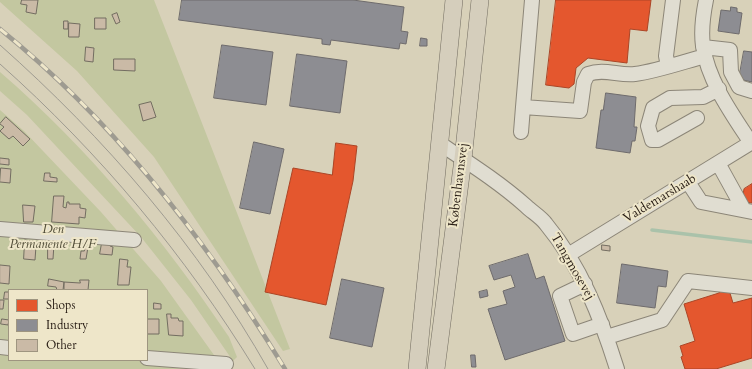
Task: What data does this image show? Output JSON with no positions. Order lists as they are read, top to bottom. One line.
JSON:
{"streets":{"main road":["Københavnsvej"],"street":["Valdemarshaab","Tangmosevej"]},"crossings":[["Københavnsvej","Tangmosevej"],["Valdemarshaab","Tangmosevej"]],"parks":["Den Permanente H/F"],"legend":["Shops","Industry","Other"]}
